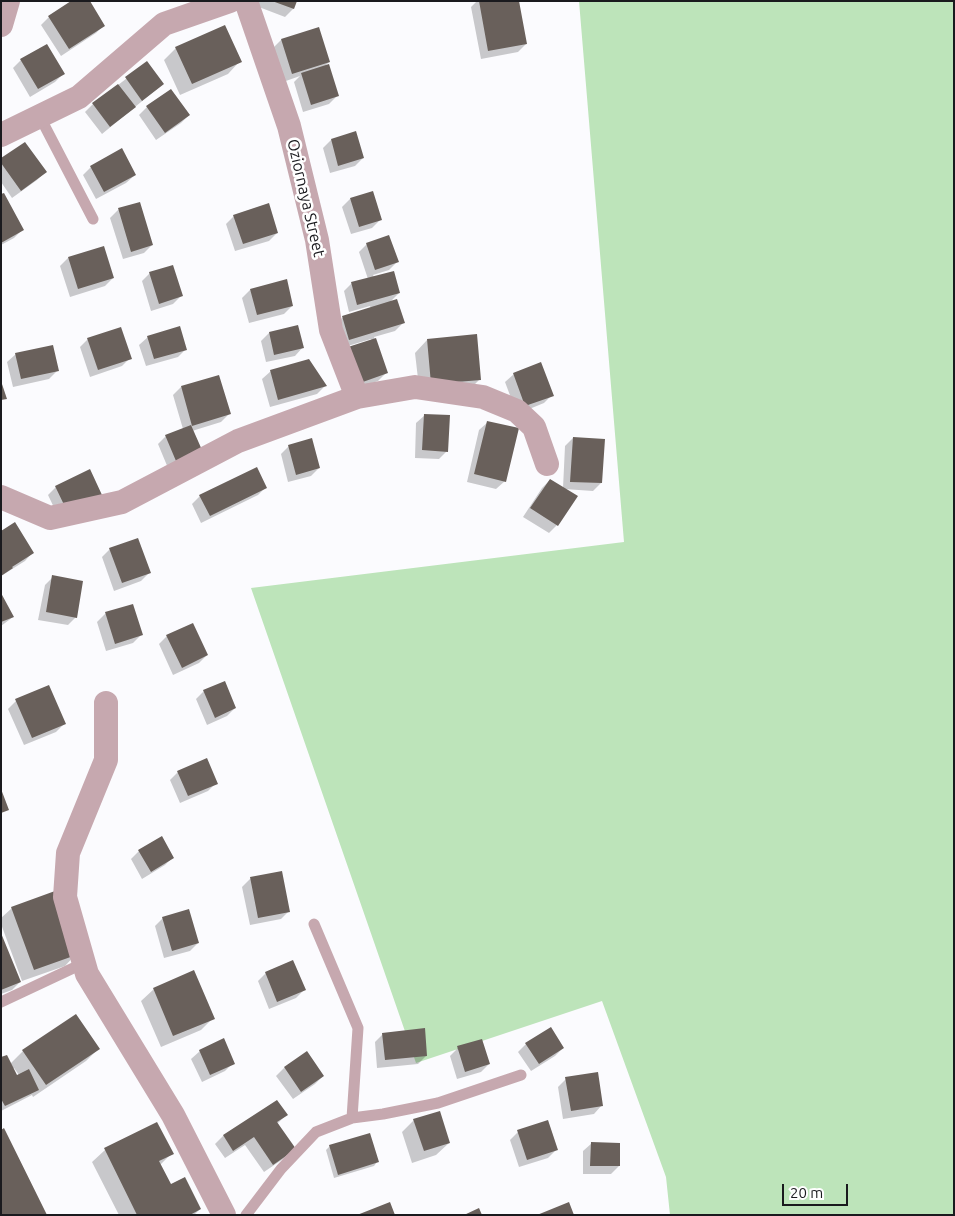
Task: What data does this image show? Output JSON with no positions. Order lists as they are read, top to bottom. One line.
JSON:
{"streets":{"street":["Oziornaya Street"]},"scale_bar":"20 m"}
